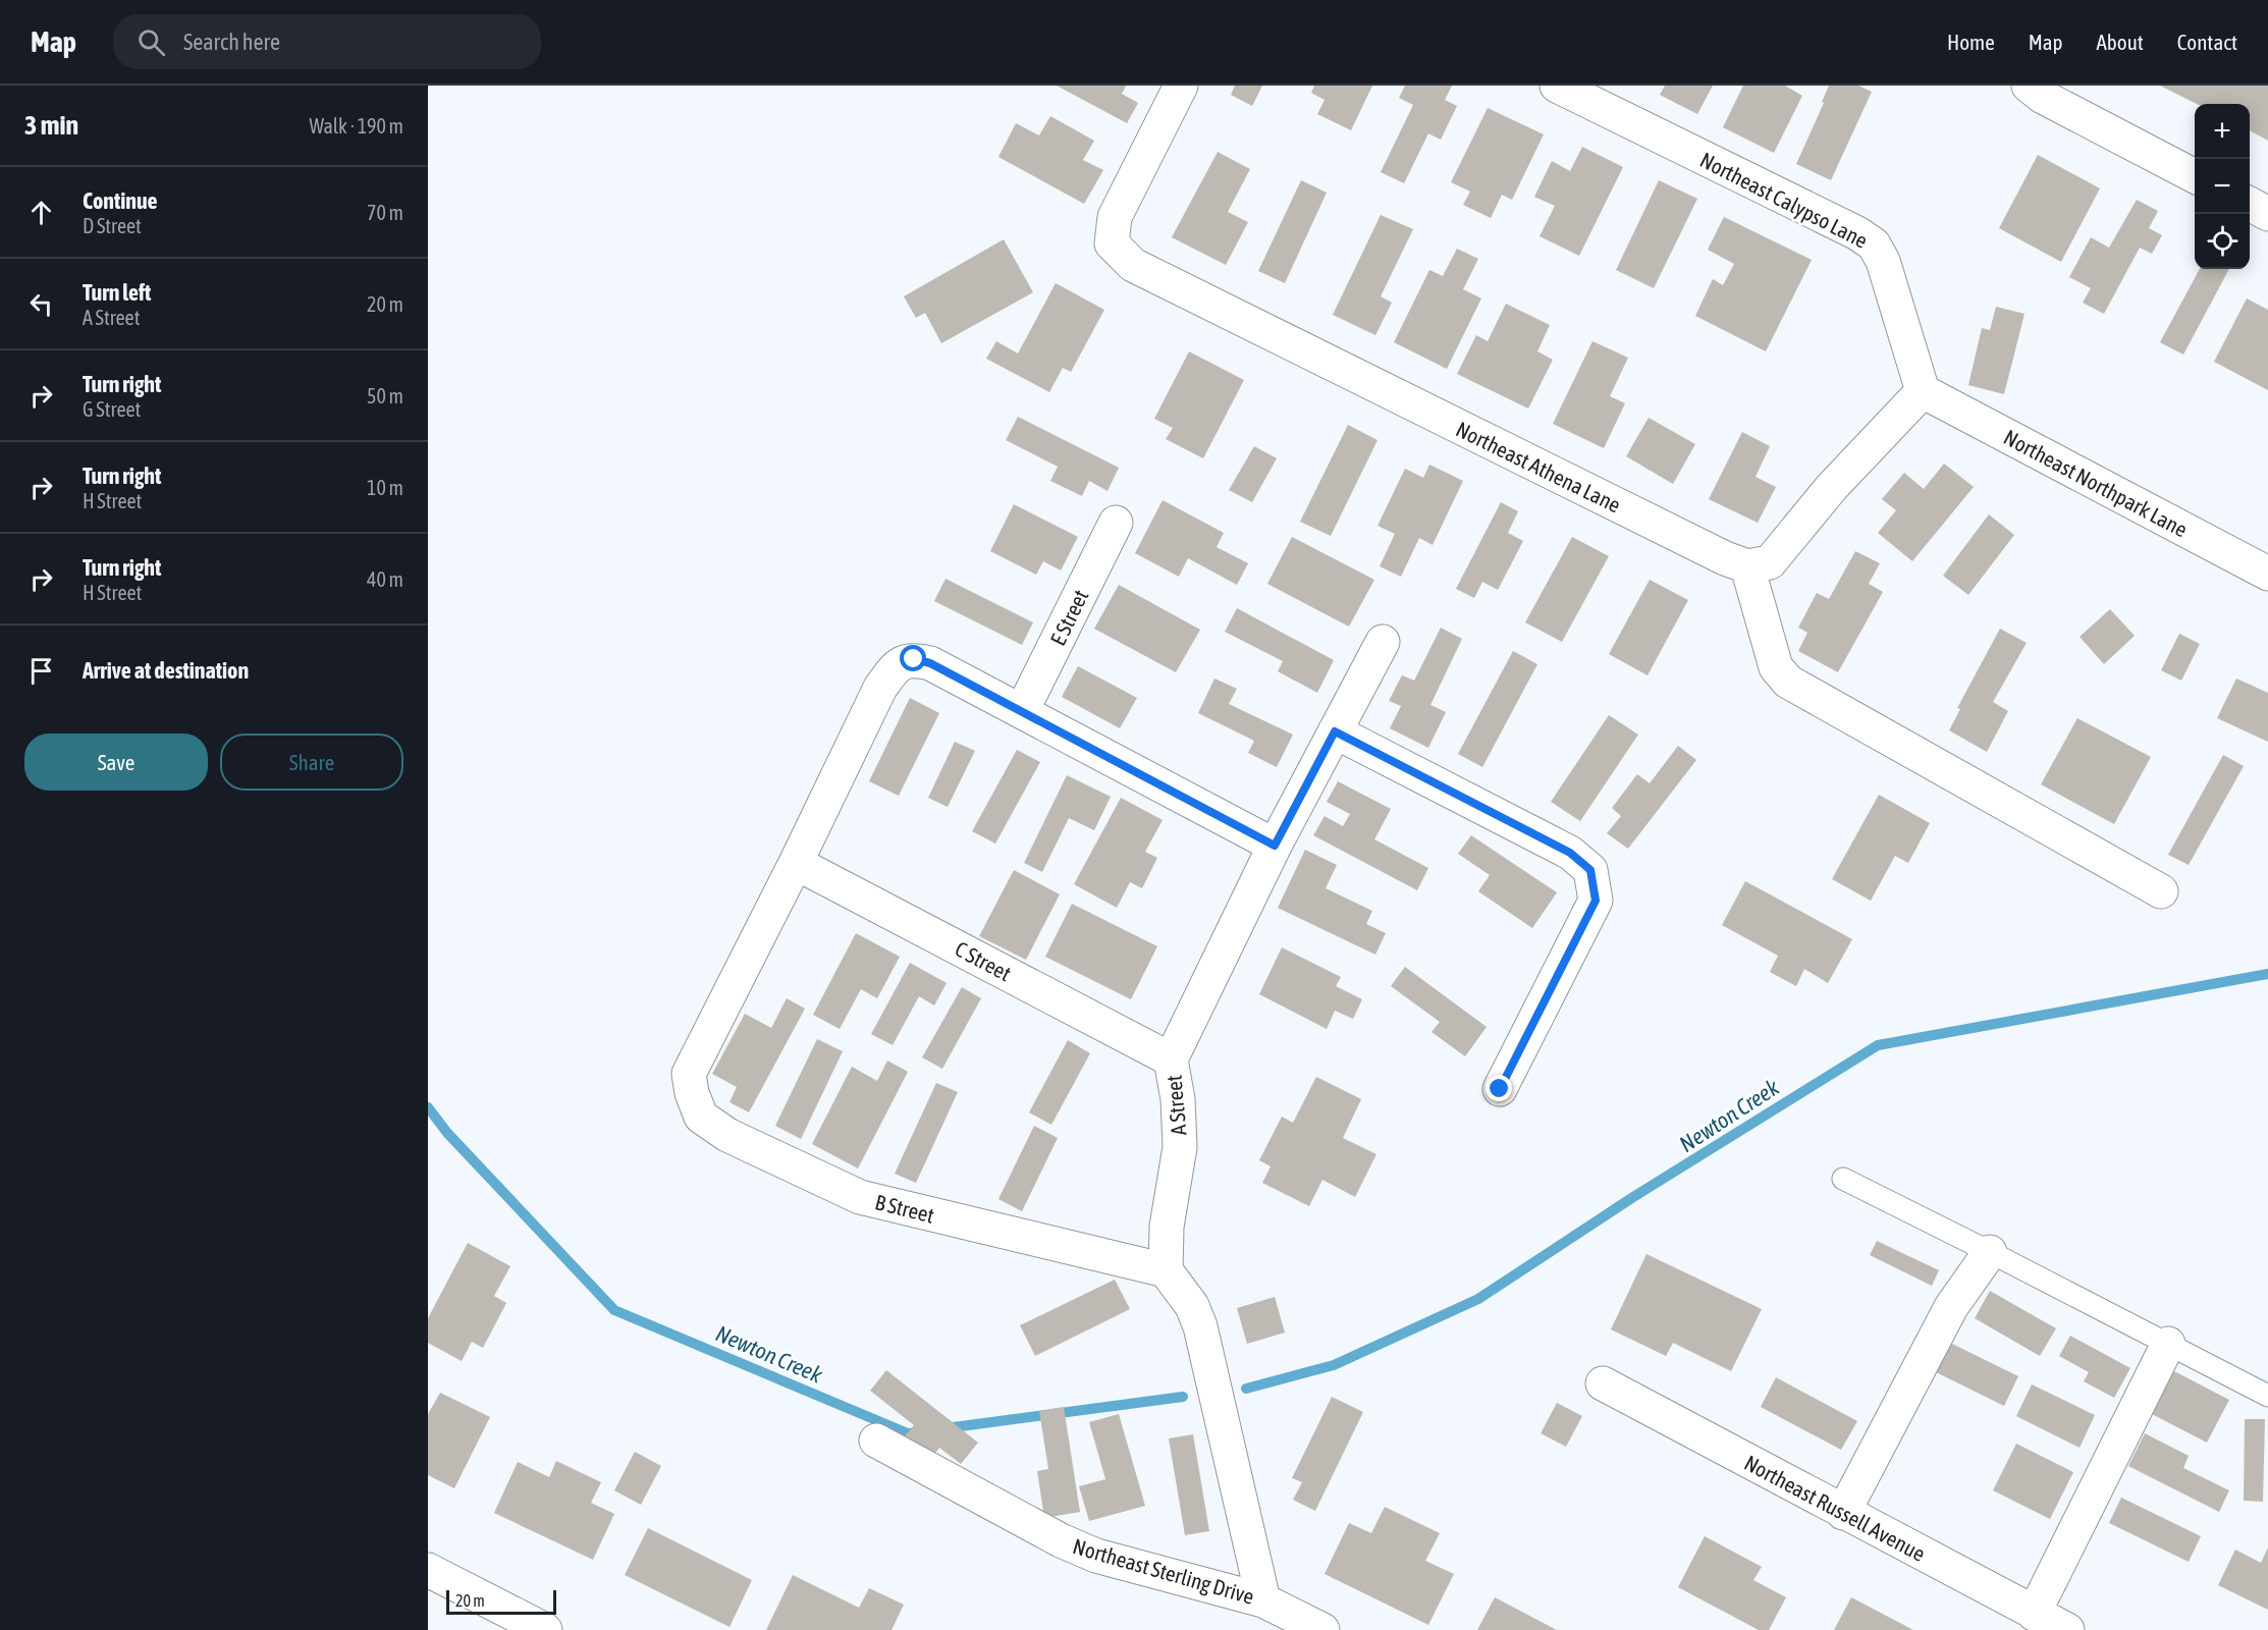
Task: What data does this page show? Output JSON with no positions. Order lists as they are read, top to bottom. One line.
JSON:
{"streets":{"street":["Northeast Calypso Lane","Northeast Athena Lane","Northeast Northpark Lane","E Street","C Street","A Street","B Street","Northeast Russell Avenue","Northeast Sterling Drive"]},"crossings":[["Northeast Calypso Lane","Northeast Northpark Lane"],["C Street","A Street"],["C Street","B Street"],["A Street","B Street"]],"water":["Newton Creek"],"scale_bar":"20 m","page":{"header":"Map","search":"Search here","nav":["Home","Map","About","Contact"],"heading":["3 min","Walk · 190 m"],"map_buttons":["+","−"],"list":[["Continue","D Street","70 m"],["Turn left","A Street","20 m"],["Turn right","G Street","50 m"],["Turn right","H Street","10 m"],["Turn right","H Street","40 m"],"Arrive at destination"],"buttons":["Save","Share"],"scale":"20 m"}}
